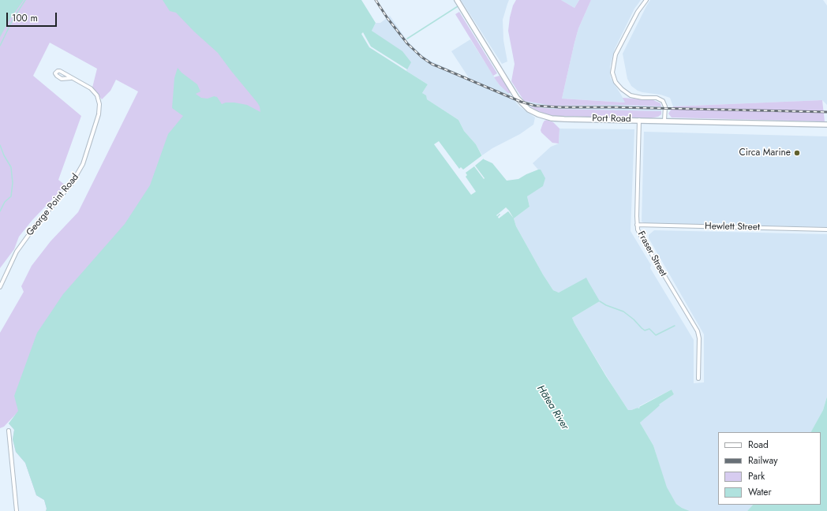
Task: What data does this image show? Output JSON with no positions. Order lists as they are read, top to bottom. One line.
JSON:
{"streets":{"main road":["Port Road"],"street":["George Point Road","Hewlett Street","Fraser Street"]},"crossings":[["Port Road","Fraser Street"],["Hewlett Street","Fraser Street"]],"water":["Hātea River"],"places":["Circa Marine"],"legend":["Road","Railway","Park","Water"],"scale_bar":"100 m"}
